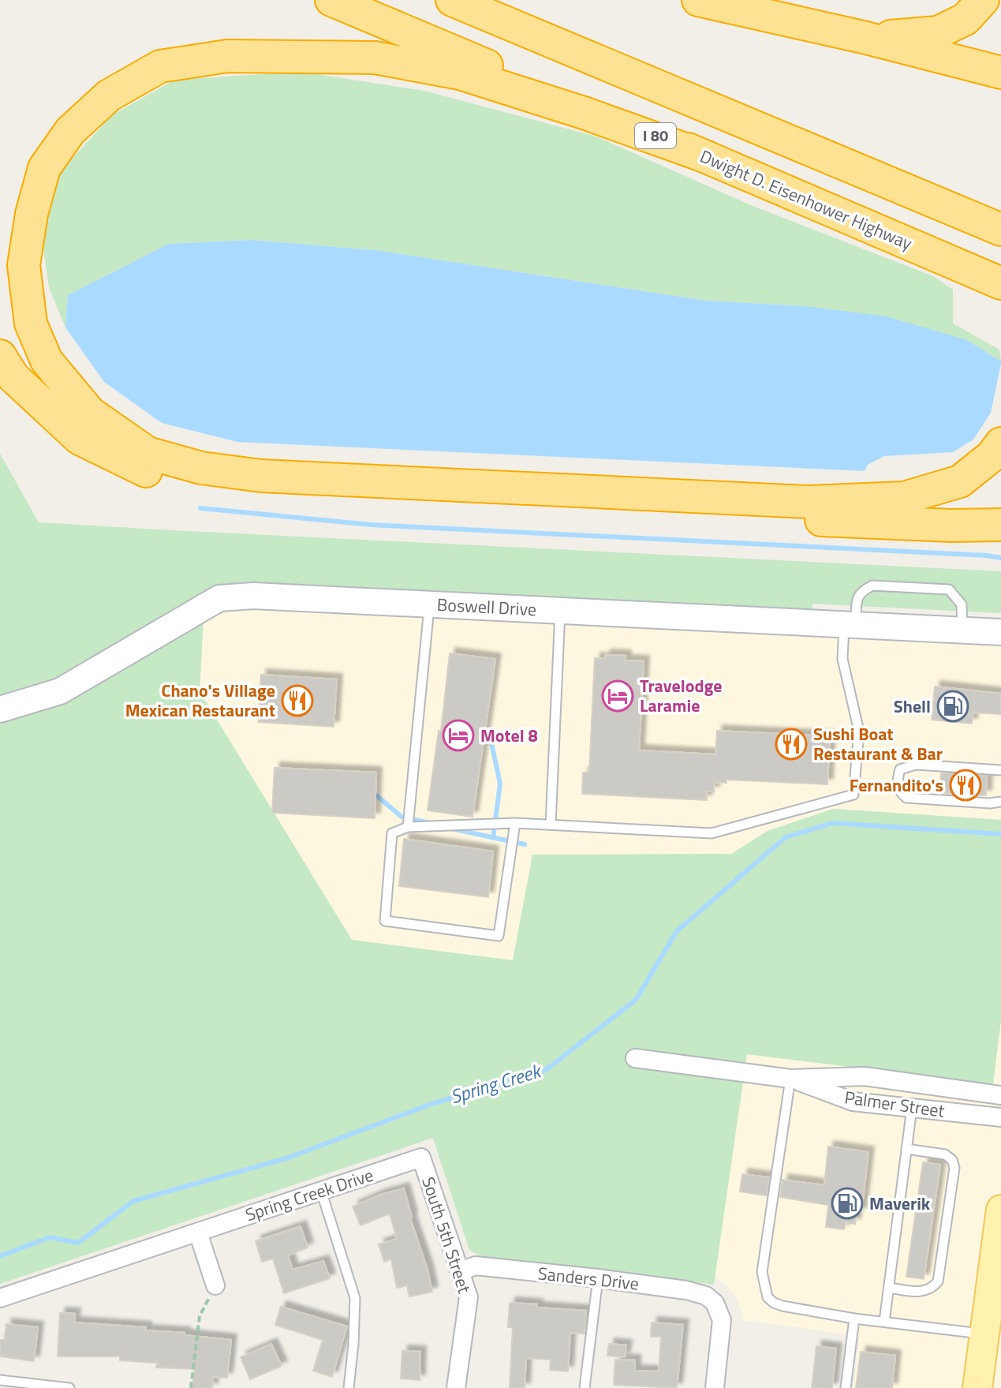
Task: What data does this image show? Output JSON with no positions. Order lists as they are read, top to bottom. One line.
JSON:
{"streets":{"highway":["I 80","Dwight D. Eisenhower Highway"],"street":["Boswell Drive","Palmer Street","Spring Creek Drive","South 5th Street","Sanders Drive"]},"crossings":[["Spring Creek Drive","South 5th Street"],["South 5th Street","Sanders Drive"]],"water":["Spring Creek"],"places":{"hotel":["Travelodge Laramie","Motel 8"],"restaurant":["Chano's Village Mexican Restaurant","Sushi Boat Restaurant & Bar","Fernandito's"],"fuel station":["Shell","Maverik"]}}
